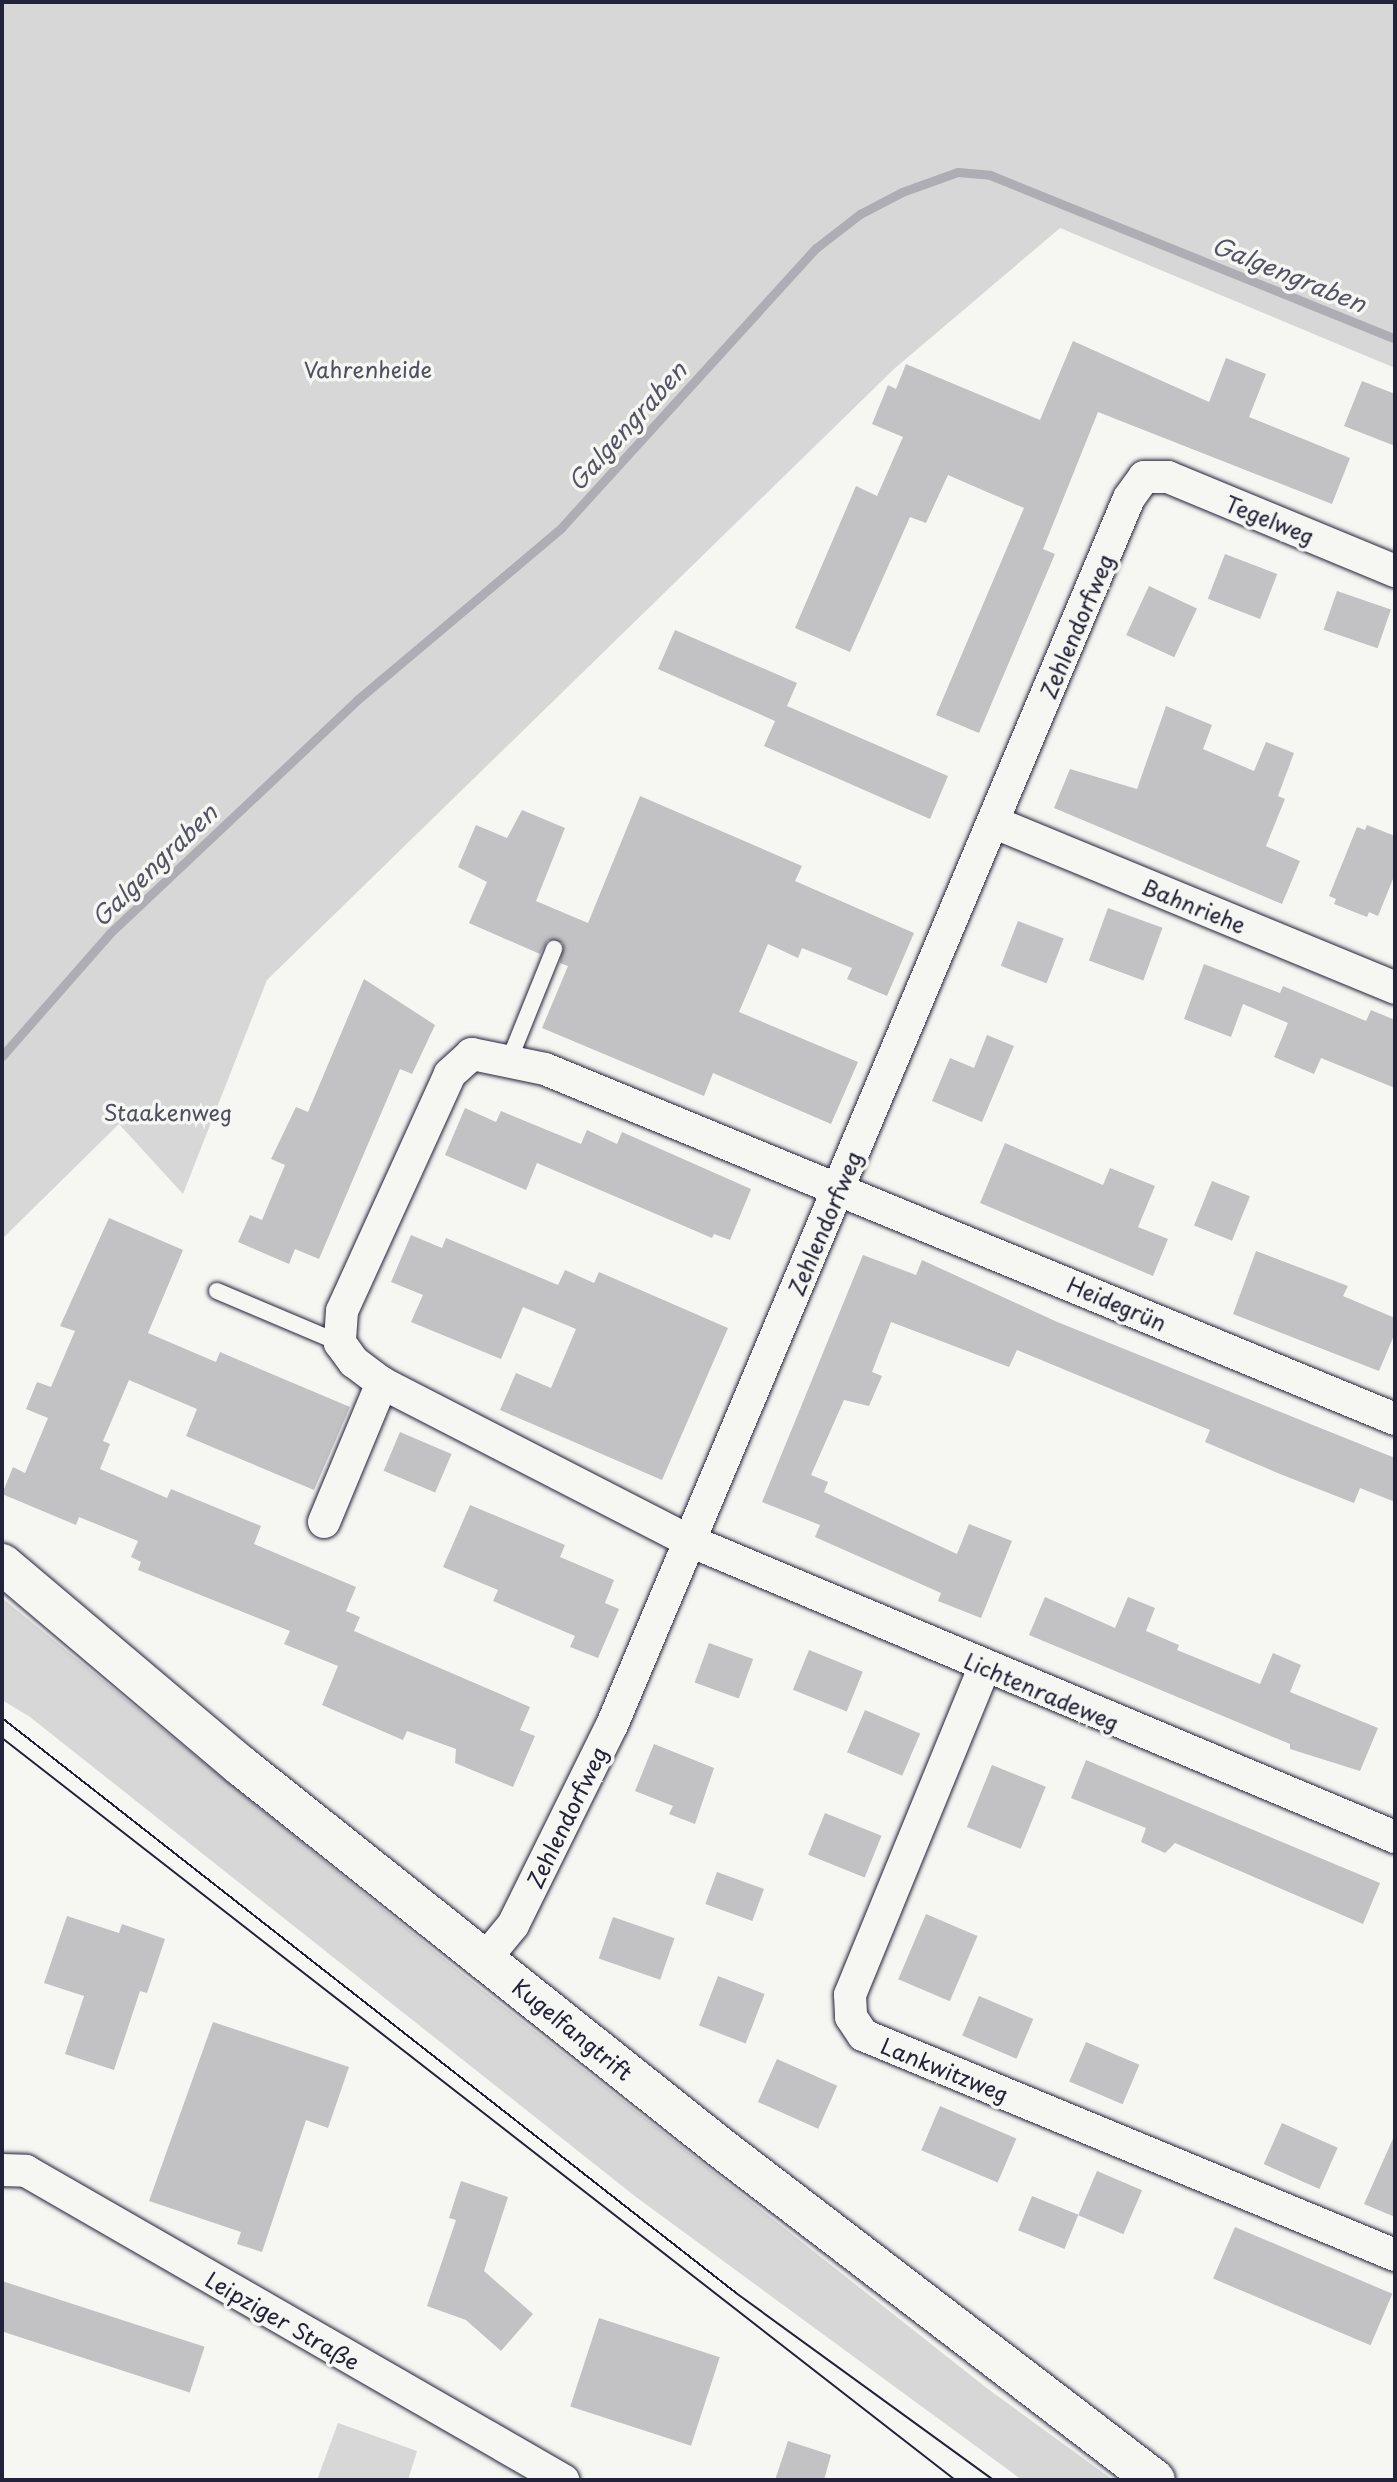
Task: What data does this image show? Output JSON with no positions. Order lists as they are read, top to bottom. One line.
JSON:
{"streets":{"street":["Tegelweg","Zehlendorfweg","Bahnriehe","Heidegrün","Lichtenradeweg","Kugelfangtrift","Lankwitzweg","Leipziger Straße"]},"crossings":[["Tegelweg","Zehlendorfweg"],["Zehlendorfweg","Bahnriehe"],["Zehlendorfweg","Heidegrün"],["Zehlendorfweg","Lichtenradeweg"],["Zehlendorfweg","Kugelfangtrift"],["Lichtenradeweg","Lankwitzweg"]],"water":["Galgengraben"],"parks":["Vahrenheide","Staakenweg"]}
